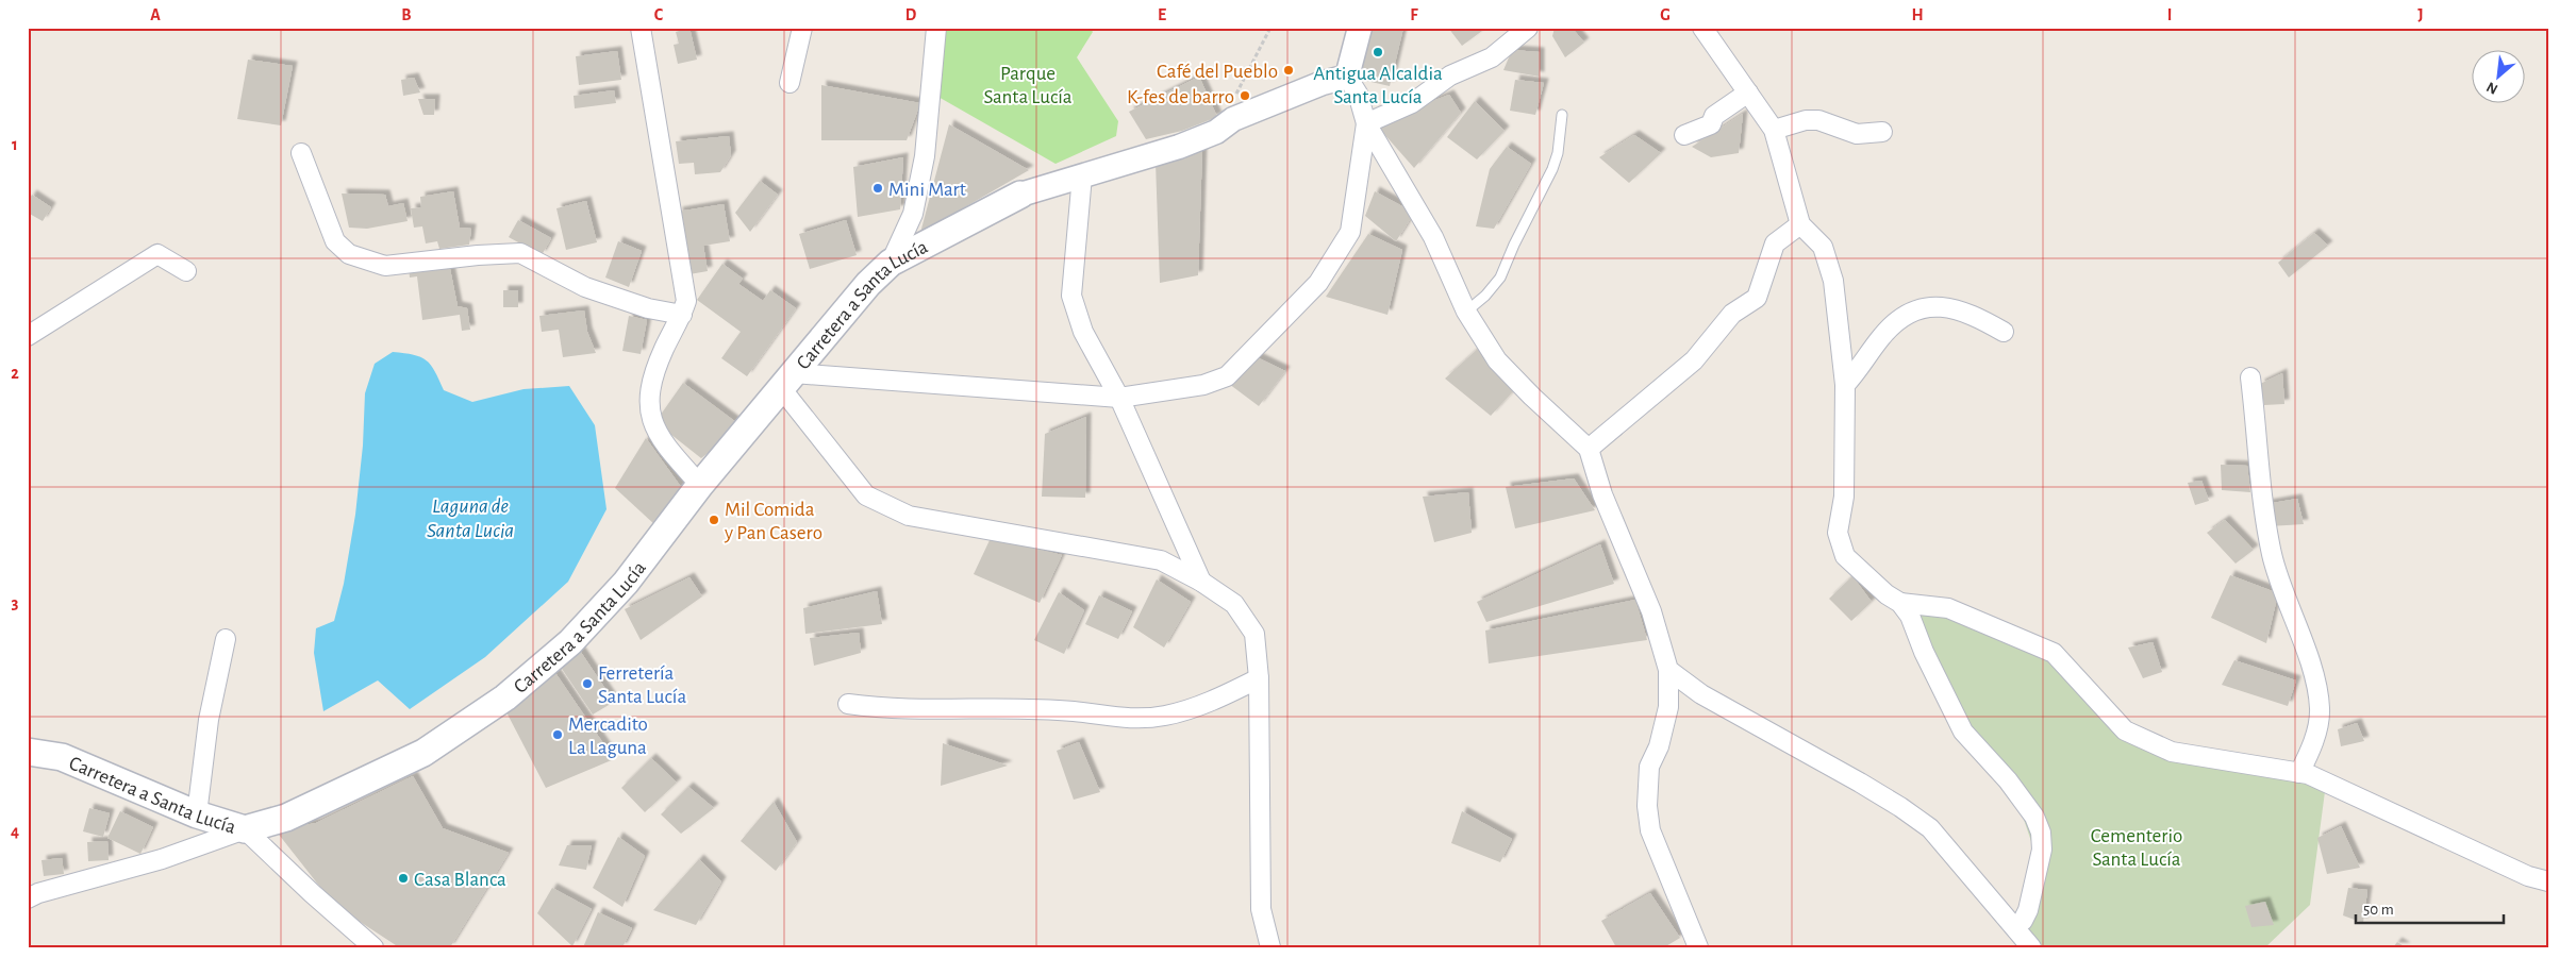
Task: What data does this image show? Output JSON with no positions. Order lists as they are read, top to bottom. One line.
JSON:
{"streets":{"main road":["Carretera a Santa Lucía"]},"water":["Laguna de Santa Lucia"],"parks":["Parque Santa Lucía","Cementerio Santa Lucía"],"places":["Antigua Alcaldia Santa Lucía","Café del Pueblo","K-fes de barro","Mini Mart","Mil Comida y Pan Casero","Ferretería Santa Lucía","Mercadito La Laguna","Casa Blanca"],"scale_bar":"50 m","north":"bottom left","grid":{"columns":["A","B","C","D","E","F","G","H","I","J"],"rows":["1","2","3","4"]}}
